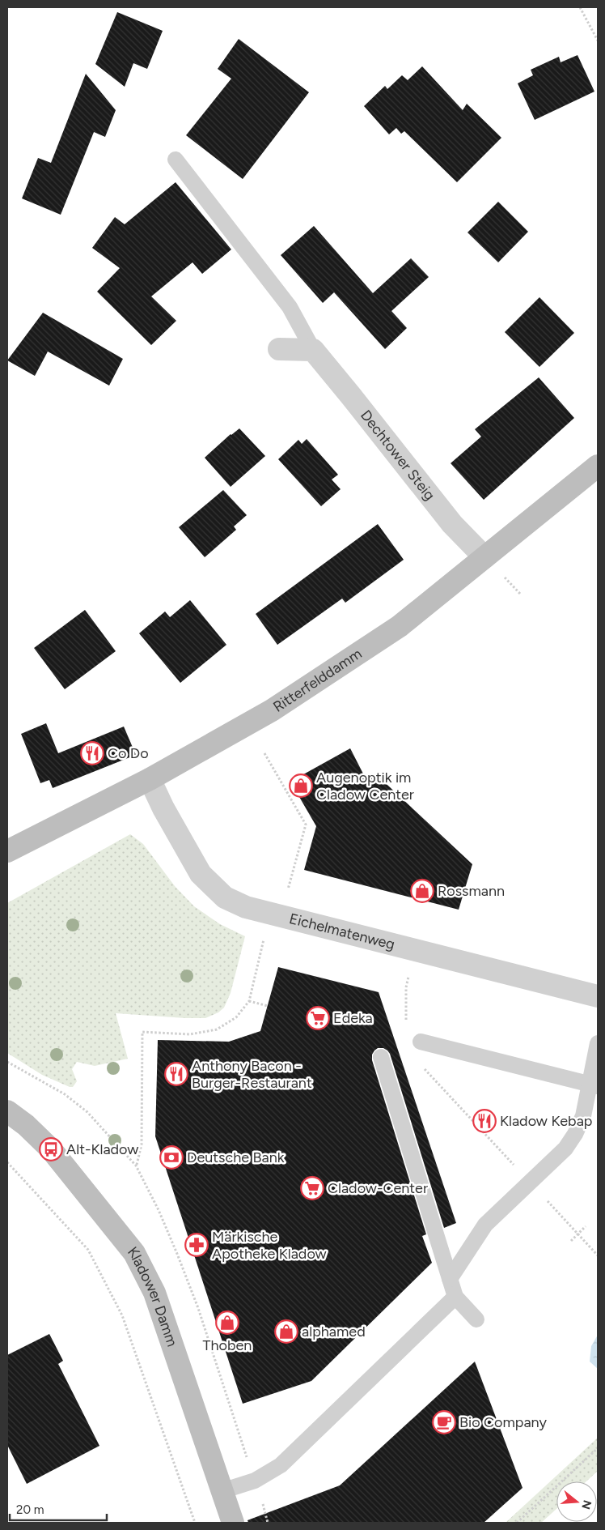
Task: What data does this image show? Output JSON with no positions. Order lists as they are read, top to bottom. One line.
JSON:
{"streets":{"main road":["Ritterfelddamm","Kladower Damm"],"street":["Dechtower Steig","Eichelmatenweg"]},"crossings":[["Dechtower Steig","Ritterfelddamm"],["Ritterfelddamm","Eichelmatenweg"]],"places":{"restaurant":["Co Do","Anthony Bacon - Burger-Restaurant","Kladow Kebap"],"shop":["Augenoptik im Cladow Center","Rossmann","Thoben","alphamed"],"supermarket":["Edeka","Cladow-Center"],"bus stop":["Alt-Kladow"],"bank":["Deutsche Bank"],"pharmacy":["Märkische Apotheke Kladow"],"cafe":["Bio Company"]},"scale_bar":"20 m","north":"right"}
